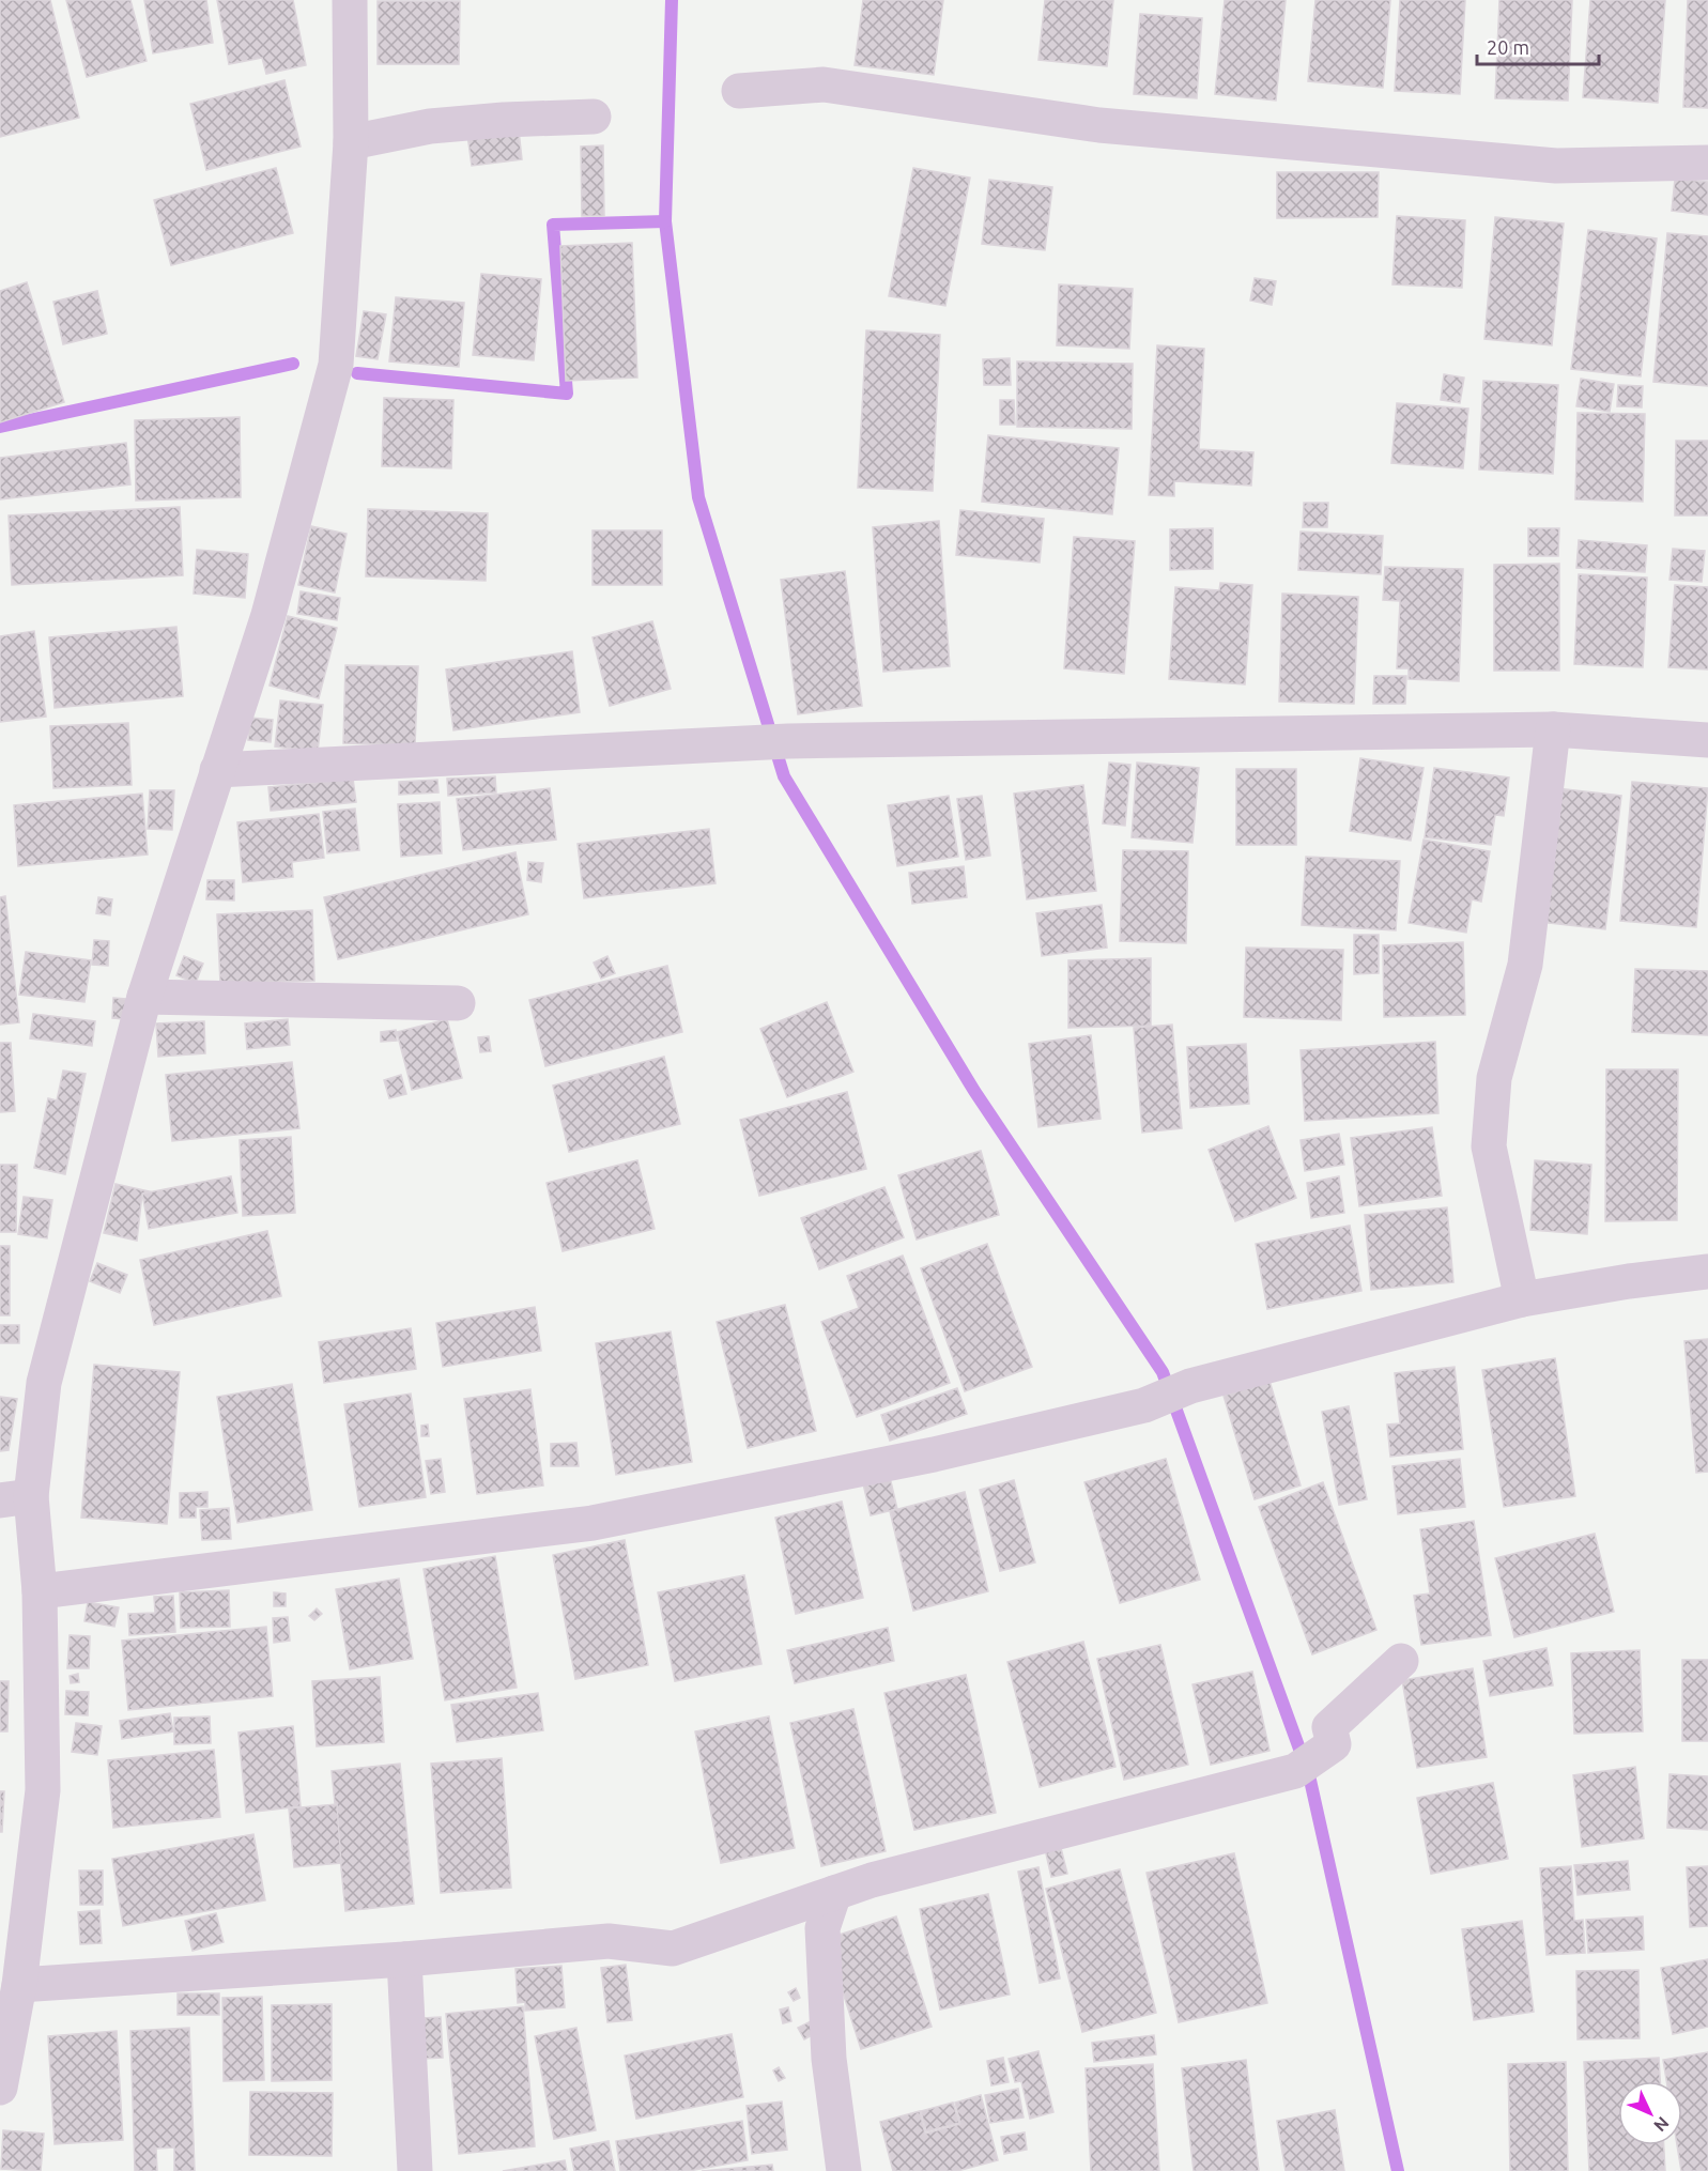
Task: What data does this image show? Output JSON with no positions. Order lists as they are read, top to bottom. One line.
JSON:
{"scale_bar":"20 m","north":"bottom right"}
